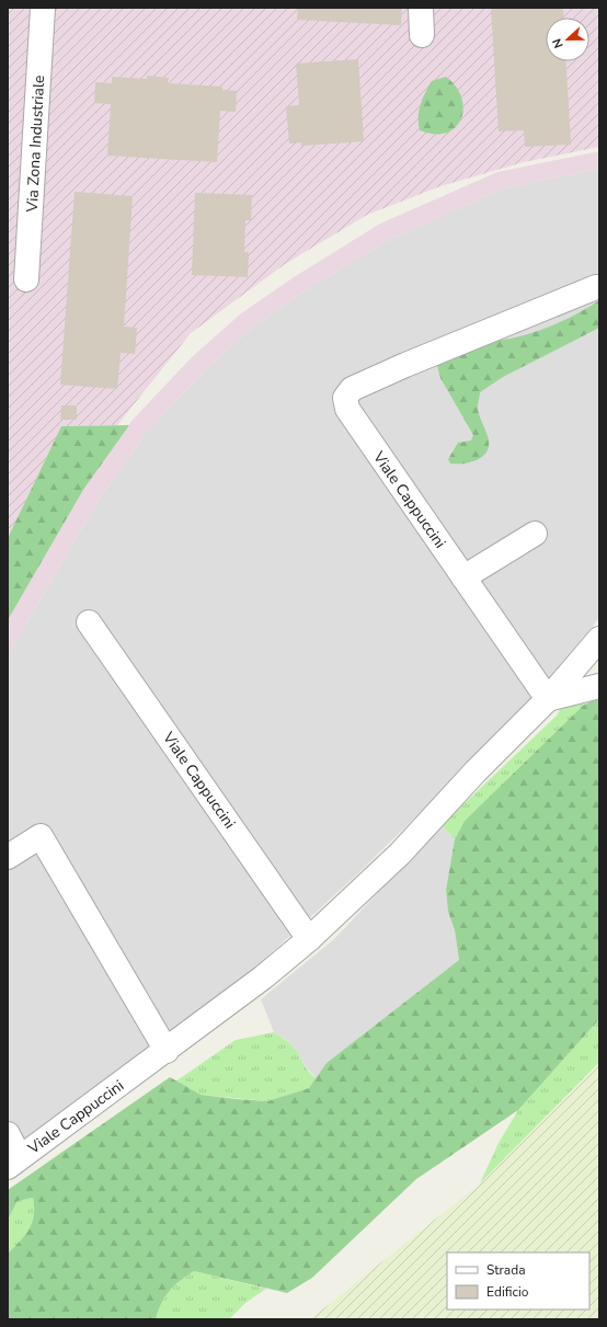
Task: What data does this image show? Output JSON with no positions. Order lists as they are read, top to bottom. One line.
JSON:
{"streets":{"street":["Via Zona Industriale","Viale Cappuccini"]},"legend":["Strada","Edificio"],"north":"left"}
